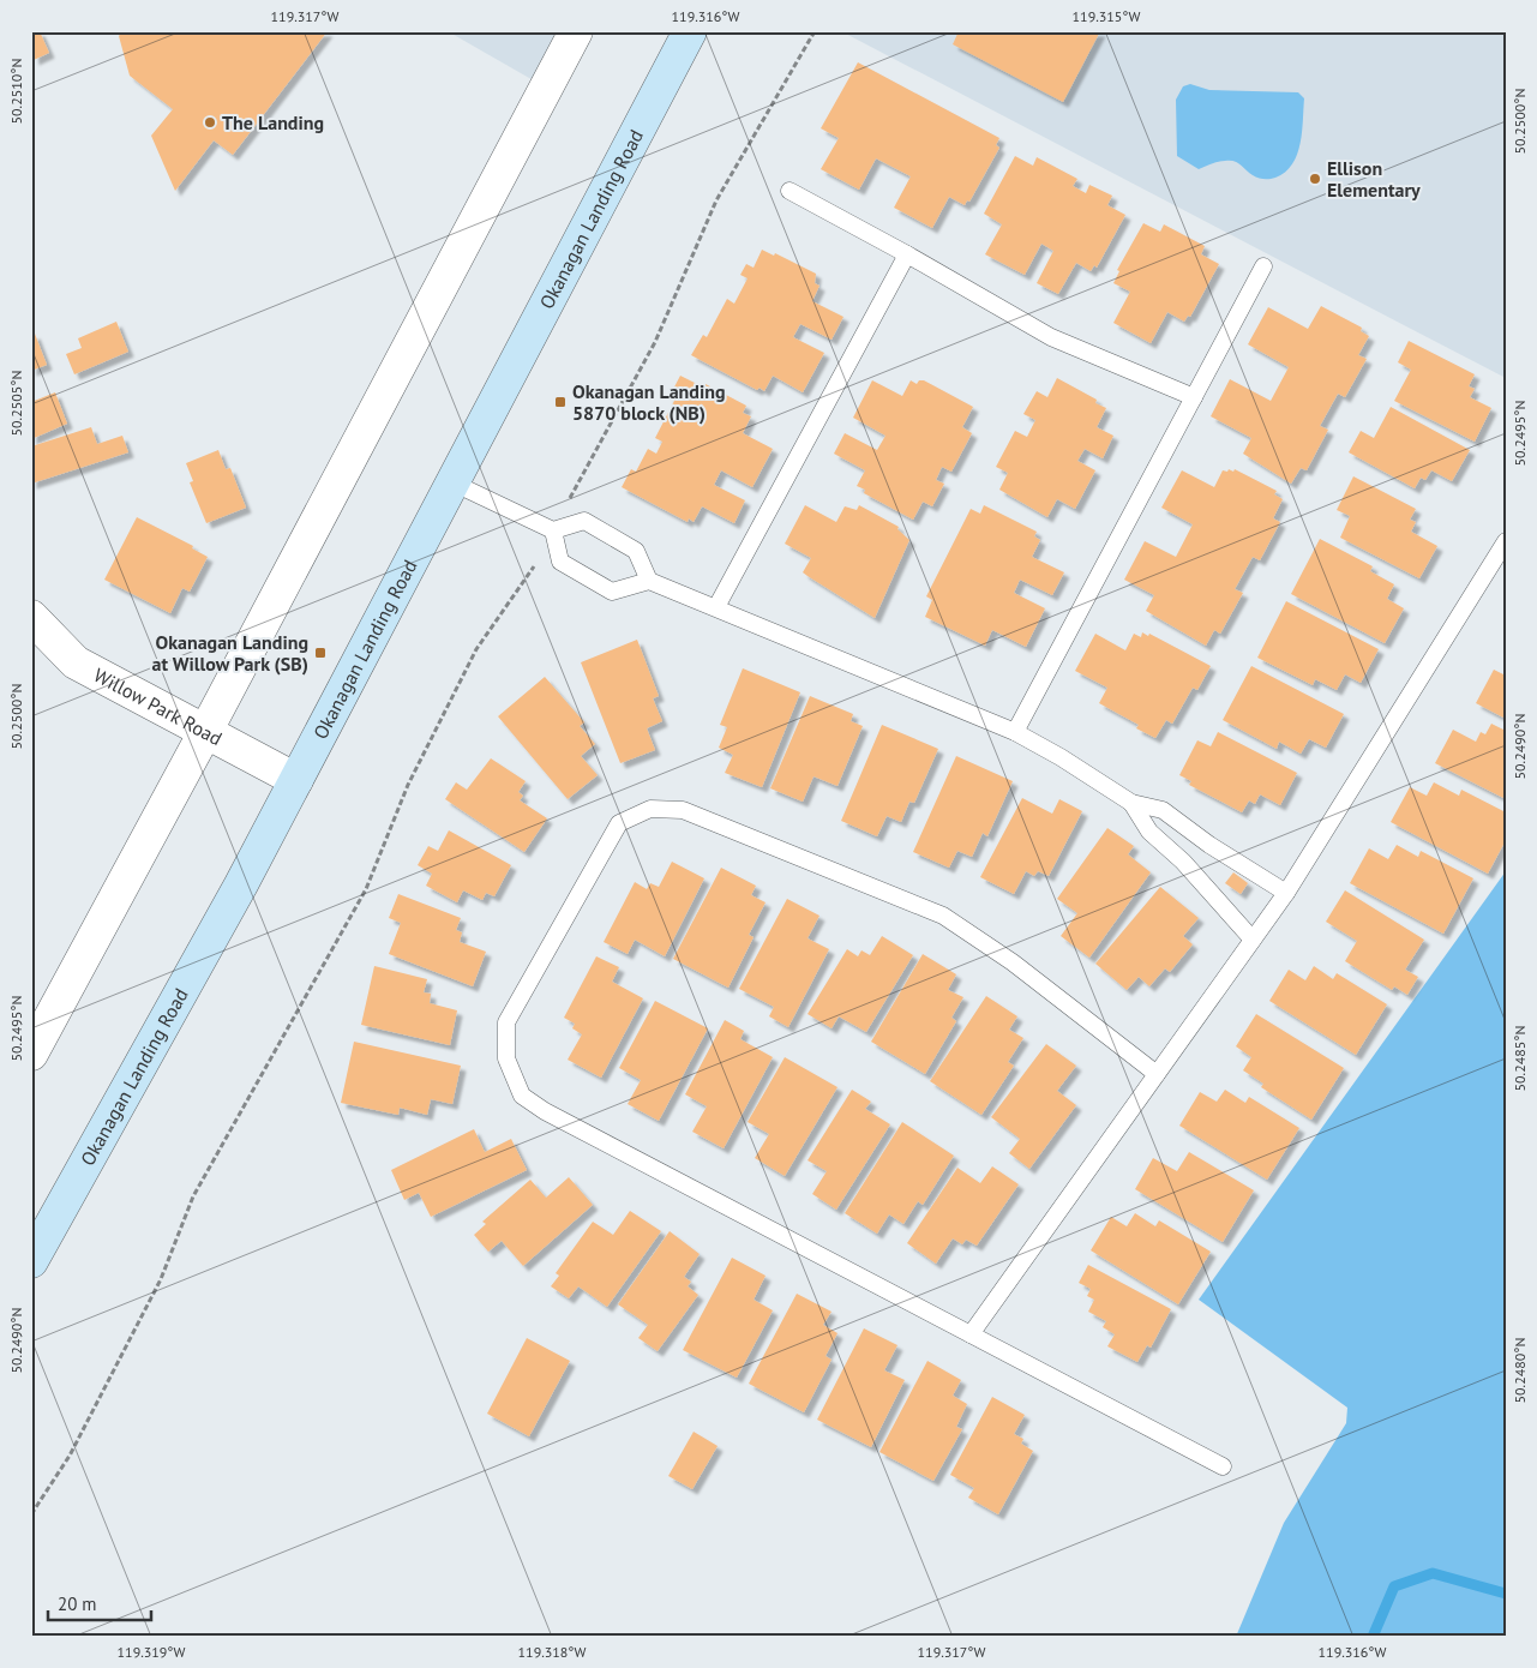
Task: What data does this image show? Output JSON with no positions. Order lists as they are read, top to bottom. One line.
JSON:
{"streets":{"main road":["Okanagan Landing Road"],"street":["Willow Park Road"]},"crossings":[["Okanagan Landing Road","Willow Park Road"]],"places":{"other":["The Landing","Ellison Elementary"],"transit":["Okanagan Landing 5870 block (NB)","Okanagan Landing at Willow Park (SB)"]},"scale_bar":"20 m","coordinates":["119.317°W","119.316°W","119.315°W","50.2510°N","50.2500°N","50.2505°N","50.2495°N","50.2490°N","50.2485°N","50.2480°N","119.319°W","119.318°W"]}
